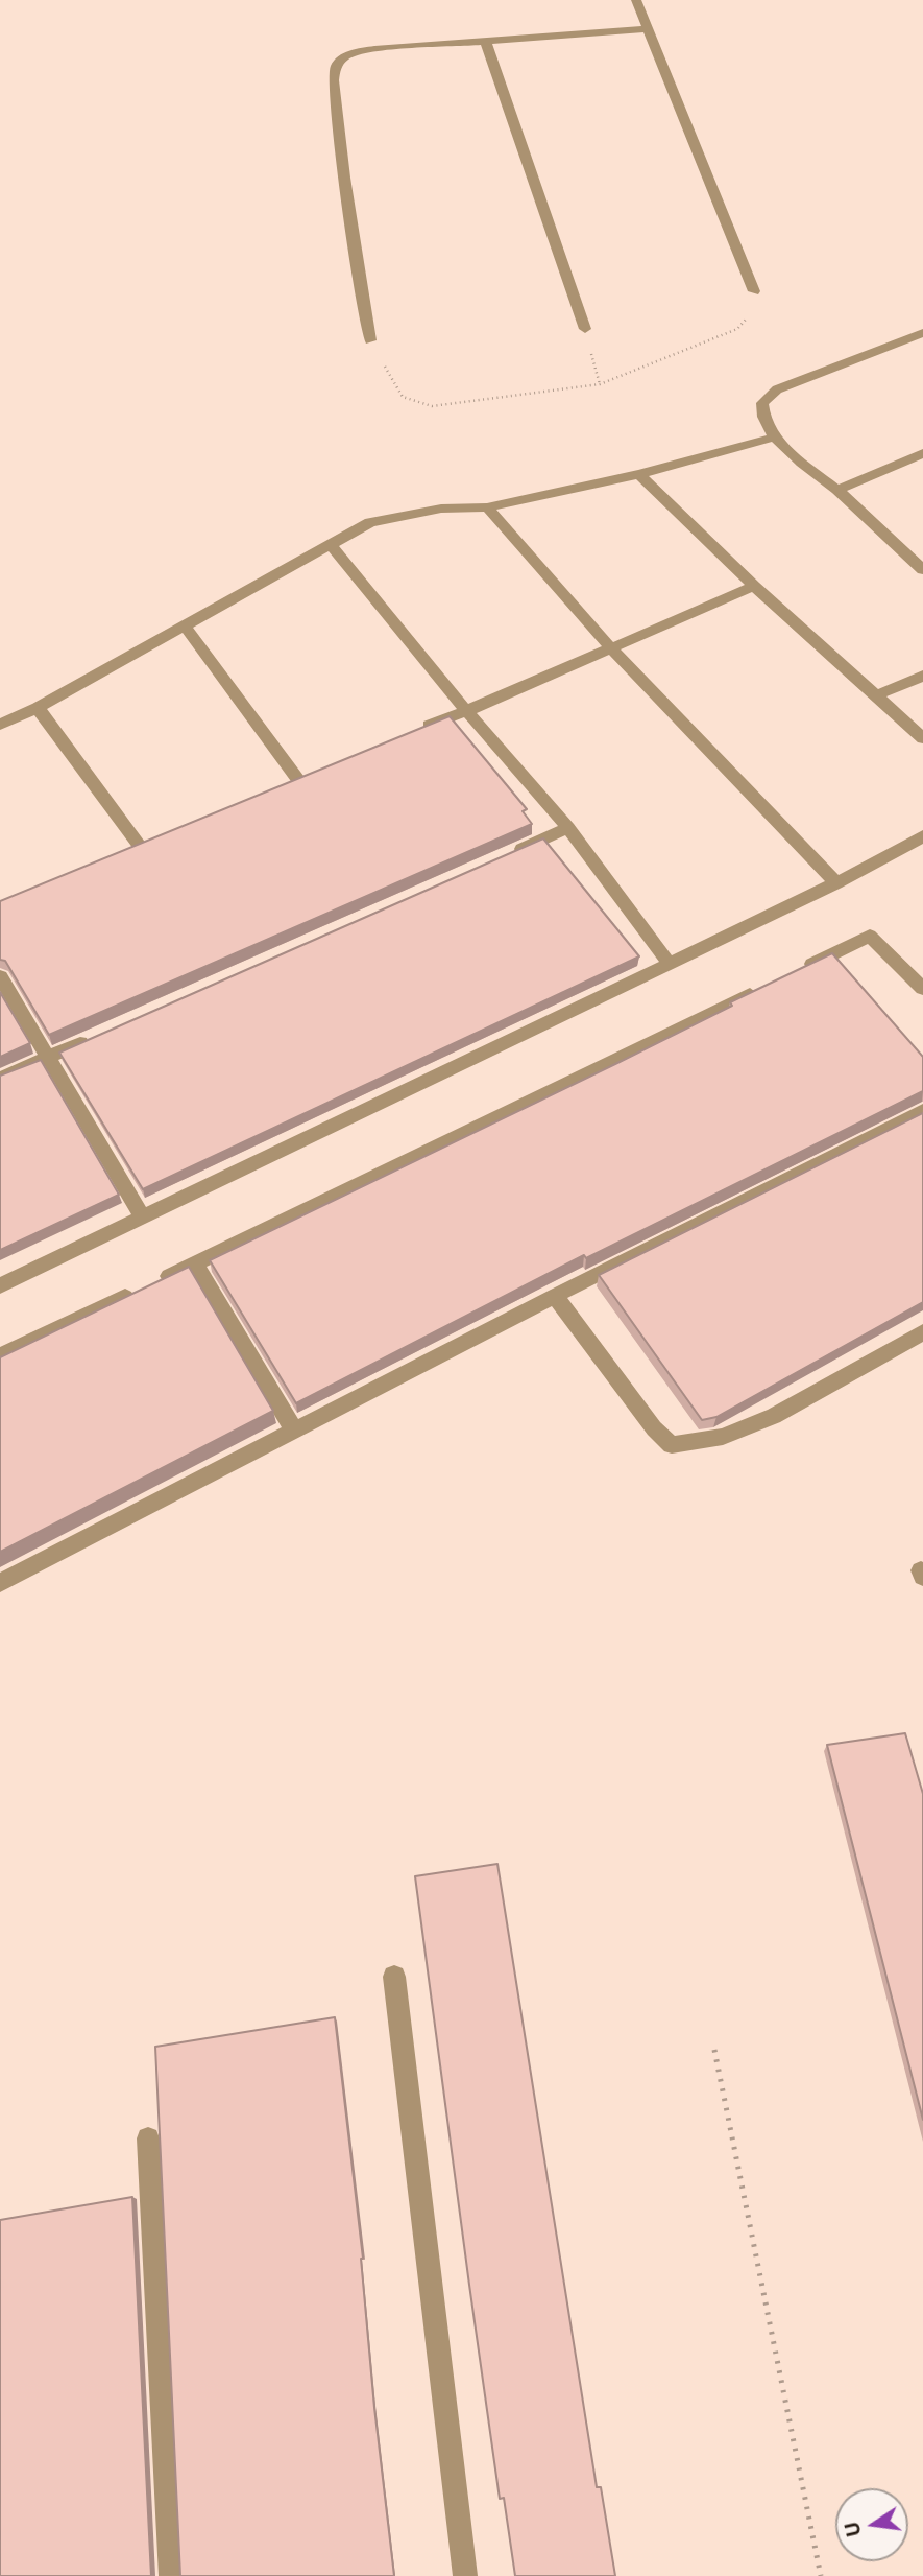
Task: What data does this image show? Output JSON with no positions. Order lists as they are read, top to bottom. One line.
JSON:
{"north":"left"}
